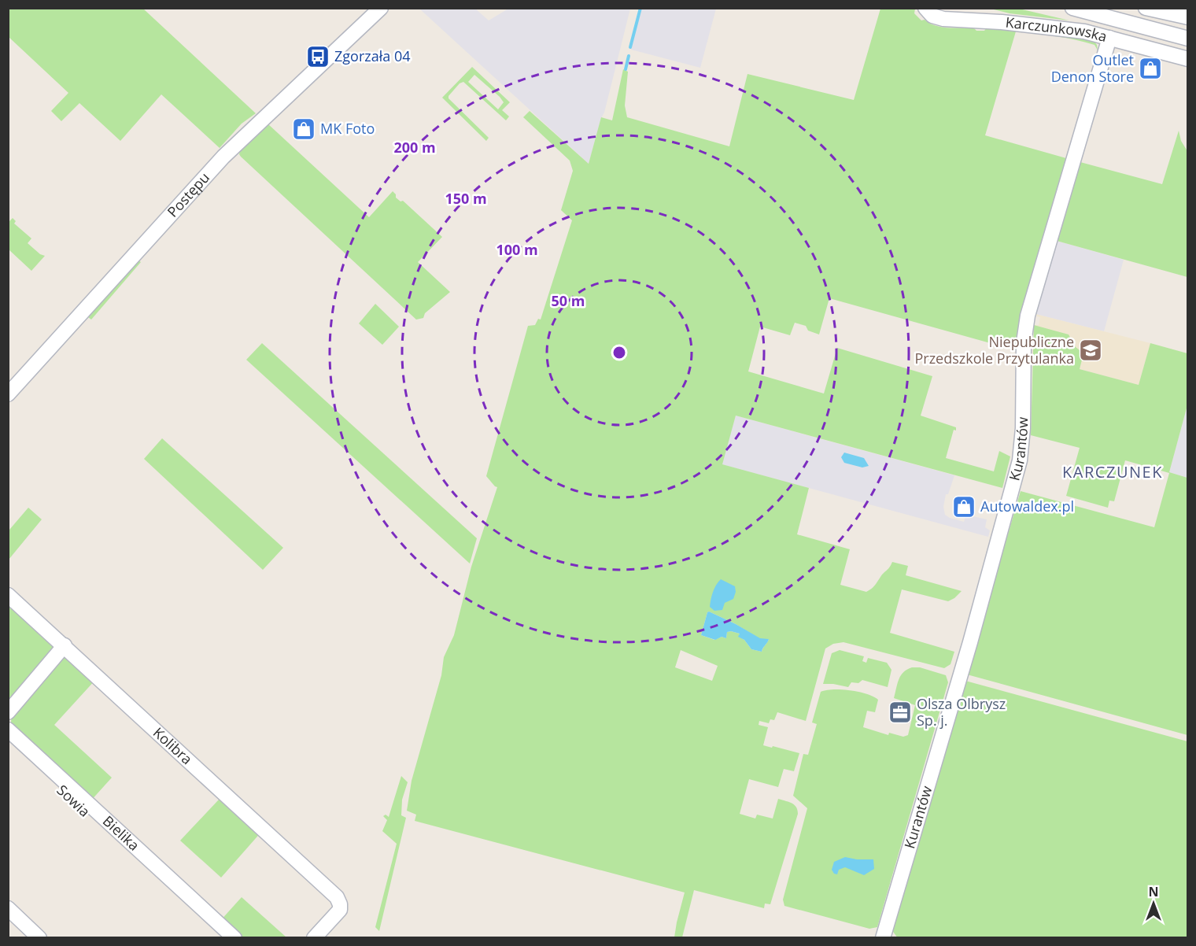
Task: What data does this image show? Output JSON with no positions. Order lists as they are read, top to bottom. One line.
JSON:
{"streets":{"street":["Karczunkowska","Postępu","Kurantów","Kolibra","Sowia","Bielika"]},"crossings":[["Karczunkowska","Kurantów"]],"districts":["KARCZUNEK"],"places":{"bus stop":["Zgorzała 04"],"shop":["Outlet Denon Store","MK Foto","Autowaldex.pl"],"school or university":["Niepubliczne Przedszkole Przytulanka"],"office":["Olsza Olbrysz Sp. j."]},"north":"top","rings":["200 m","150 m","100 m","50 m"]}
